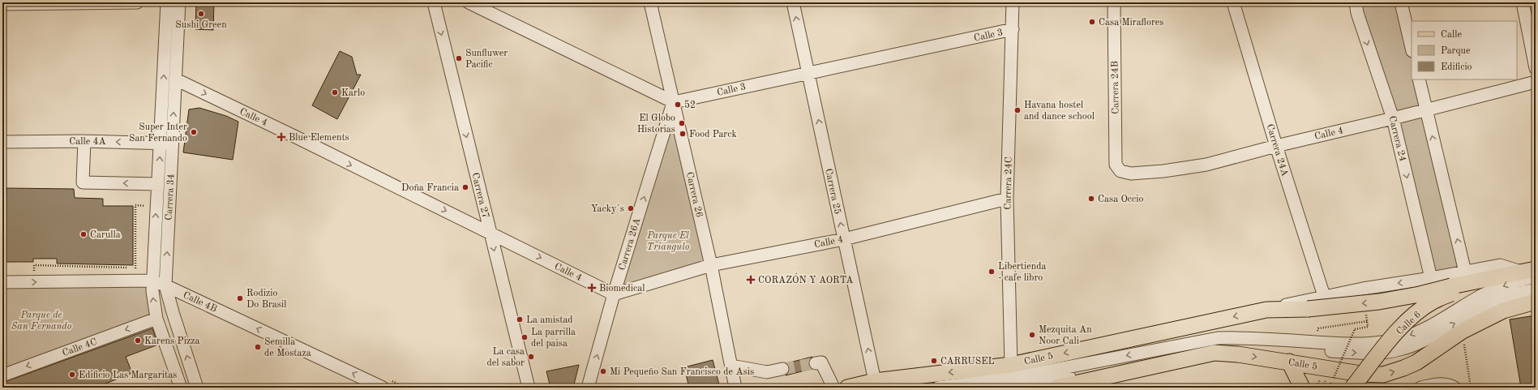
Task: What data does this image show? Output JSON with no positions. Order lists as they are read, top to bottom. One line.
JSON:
{"streets":{"main road":["Calle 6","Calle 5"],"street":["Calle 3","Carrera 24B","Calle 4","Carrera 24","Calle 4A","Carrera 24A","Carrera 24C","Carrera 25","Carrera 26","Carrera 27","Carrera 34","Carrera 26A","Calle 4B","Calle 4C"]},"crossings":[["Calle 3","Carrera 24C"],["Calle 3","Carrera 25"],["Calle 3","Carrera 26"],["Calle 3","Carrera 26A"],["Carrera 24B","Calle 4"],["Calle 4","Carrera 24"],["Calle 4","Carrera 24A"],["Calle 4","Carrera 24C"],["Calle 4","Carrera 25"],["Calle 4","Carrera 26"],["Calle 4","Carrera 27"],["Calle 4","Carrera 34"],["Calle 4","Carrera 26A"],["Carrera 24","Calle 5"],["Calle 4A","Carrera 34"],["Carrera 24A","Calle 5"],["Carrera 24C","Calle 5"],["Carrera 25","Calle 5"],["Carrera 26","Carrera 26A"],["Carrera 34","Calle 4B"],["Carrera 34","Calle 4C"],["Calle 6","Calle 5"]],"one_way":["Calle 4","Calle 4A","Carrera 25","Carrera 27","Carrera 34","Carrera 26A","Calle 4C"],"parks":["Parque El Triangulo","Parque de San Fernando"],"places":{"other":["Sushi Green","Casa Miraflores","Sunfluwer Pacific","Karlo","52","Havana hostel and dance school","El Globo Historias","Super Inter San Fernando","Food Parck","Doña Francia","Casa Occio","Yacky´s","Carulla","Libertienda - cafe libro","Rodizio Do Brasil","La amistad","Mezquita An Noor Cali","La parrilla del paisa","Karens Pizza","Semilla de Mostaza","La casa del sabor","CARRUSEL","Mi Pequeño San Francisco de Asis","Edificio Las Margaritas"],"health":["Blue Elements","CORAZÓN Y AORTA","Biomedical"]},"legend":["Calle","Parque","Edificio"]}
